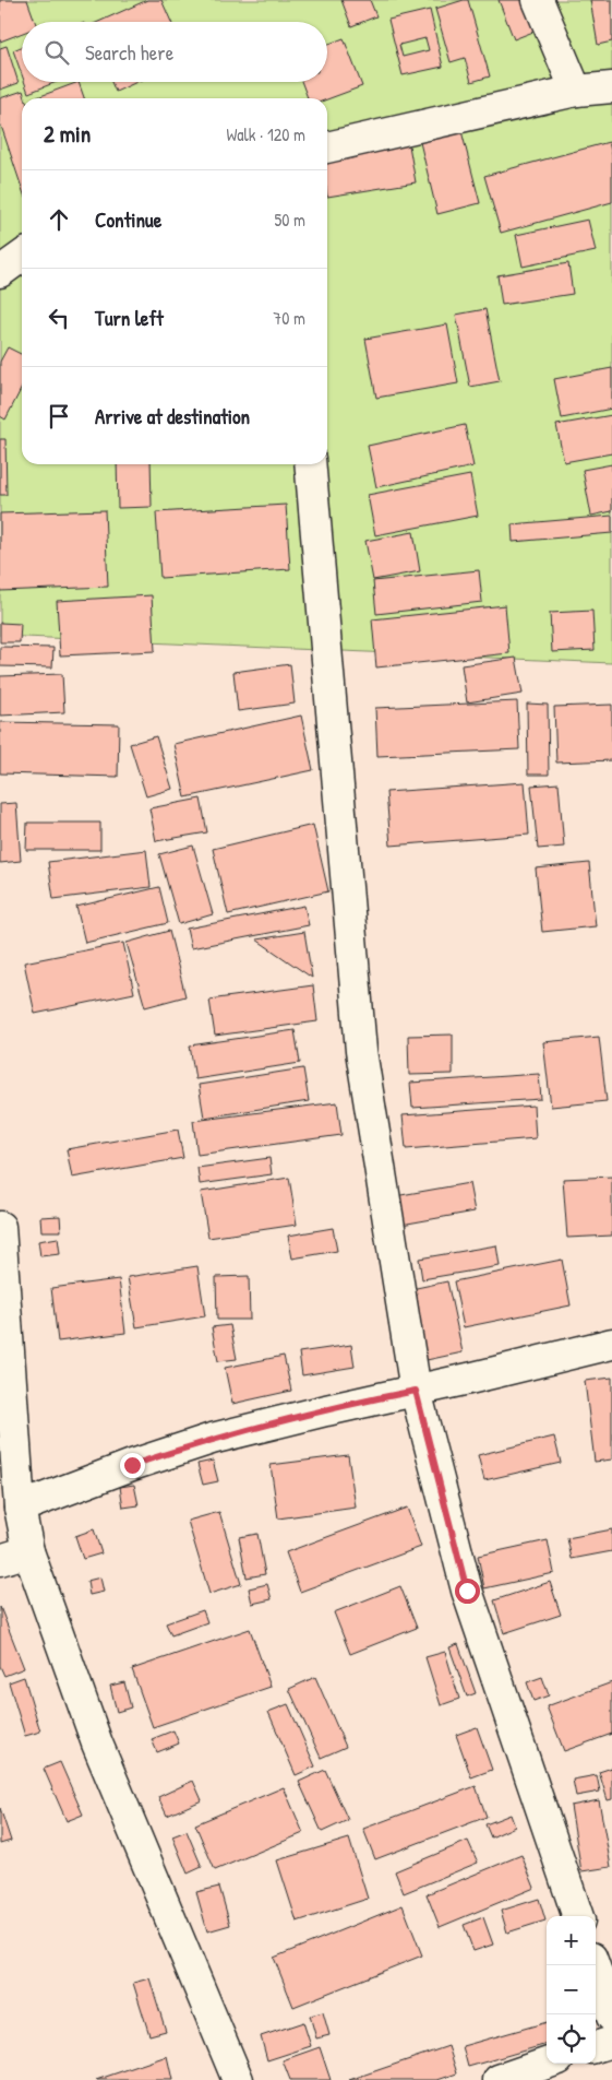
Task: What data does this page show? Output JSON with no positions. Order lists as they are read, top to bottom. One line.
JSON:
{"page":{"search":"Search here","heading":["2 min","Walk · 120 m"],"list":[["Continue","50 m"],["Turn left","70 m"],"Arrive at destination"],"map_buttons":["+","−"]}}
